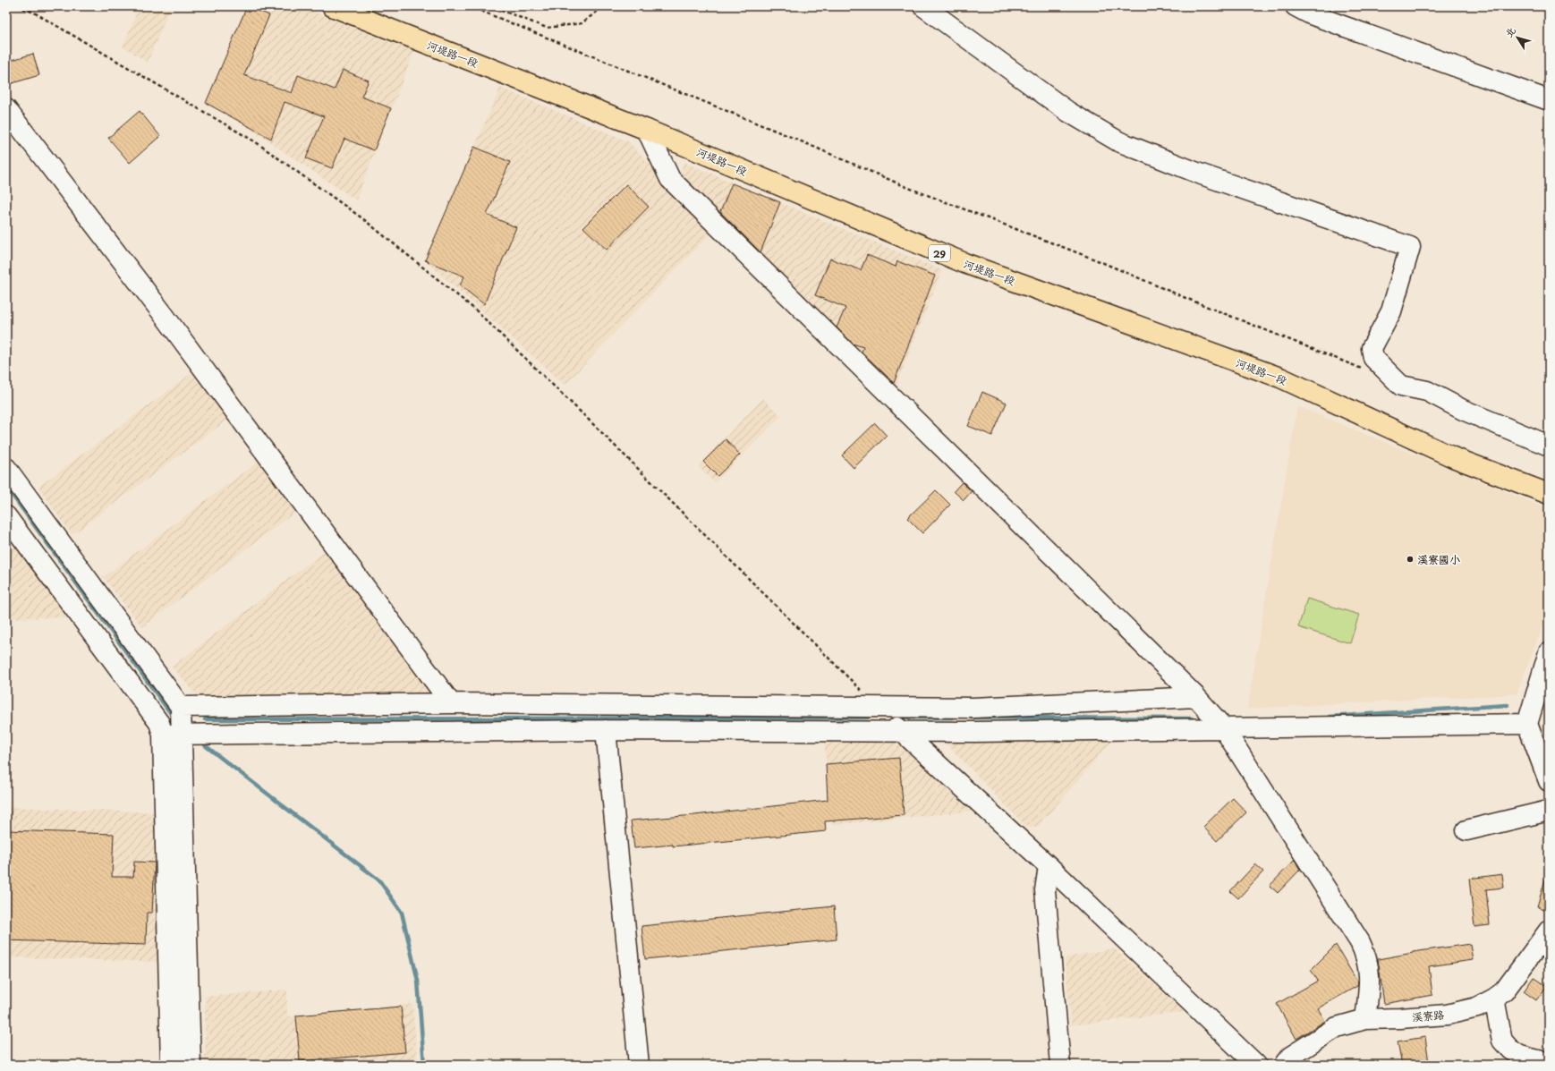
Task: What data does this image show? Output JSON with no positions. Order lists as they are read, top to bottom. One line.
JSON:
{"streets":{"main road":["河堤路一段","29"],"street":["溪寮路"]},"places":["溪寮國小"],"north":"top left"}
